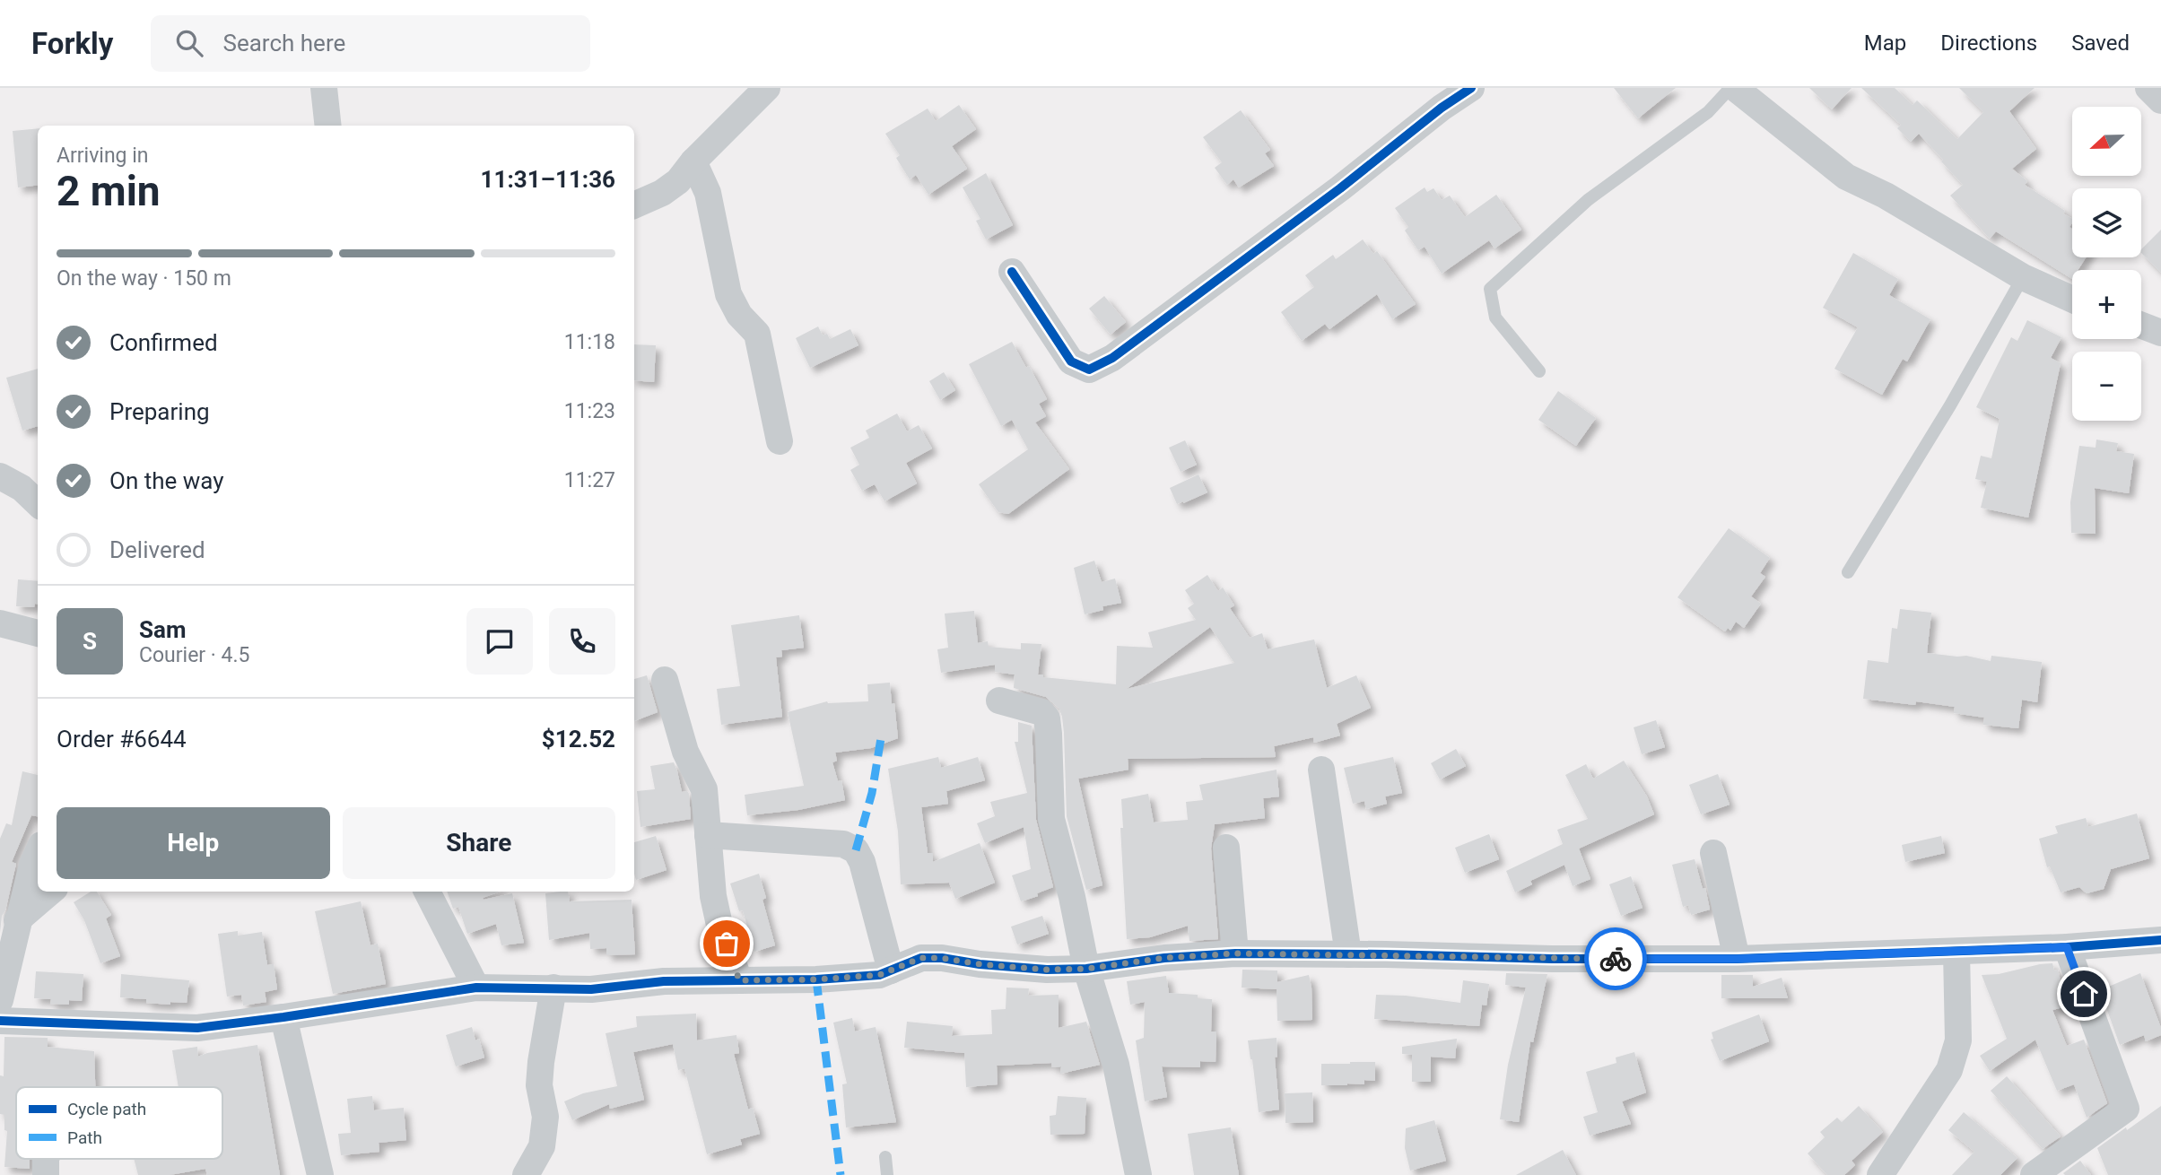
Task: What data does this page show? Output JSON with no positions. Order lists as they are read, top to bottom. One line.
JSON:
{"legend":["Cycle path","Path"],"north":"left","page":{"header":"Forkly","search":"Search here","nav":["Map","Directions","Saved"],"map_buttons":["+","−"],"heading":["2 min","Arriving in","11:31–11:36"],"panel":["Sam","Courier · 4.5","Order #6644","$12.52"],"bar":"On the way · 150 m","list":[["Confirmed","11:18"],["Preparing","11:23"],["On the way","11:27"],"Delivered"],"round":"S","buttons":["Help","Share"]}}
